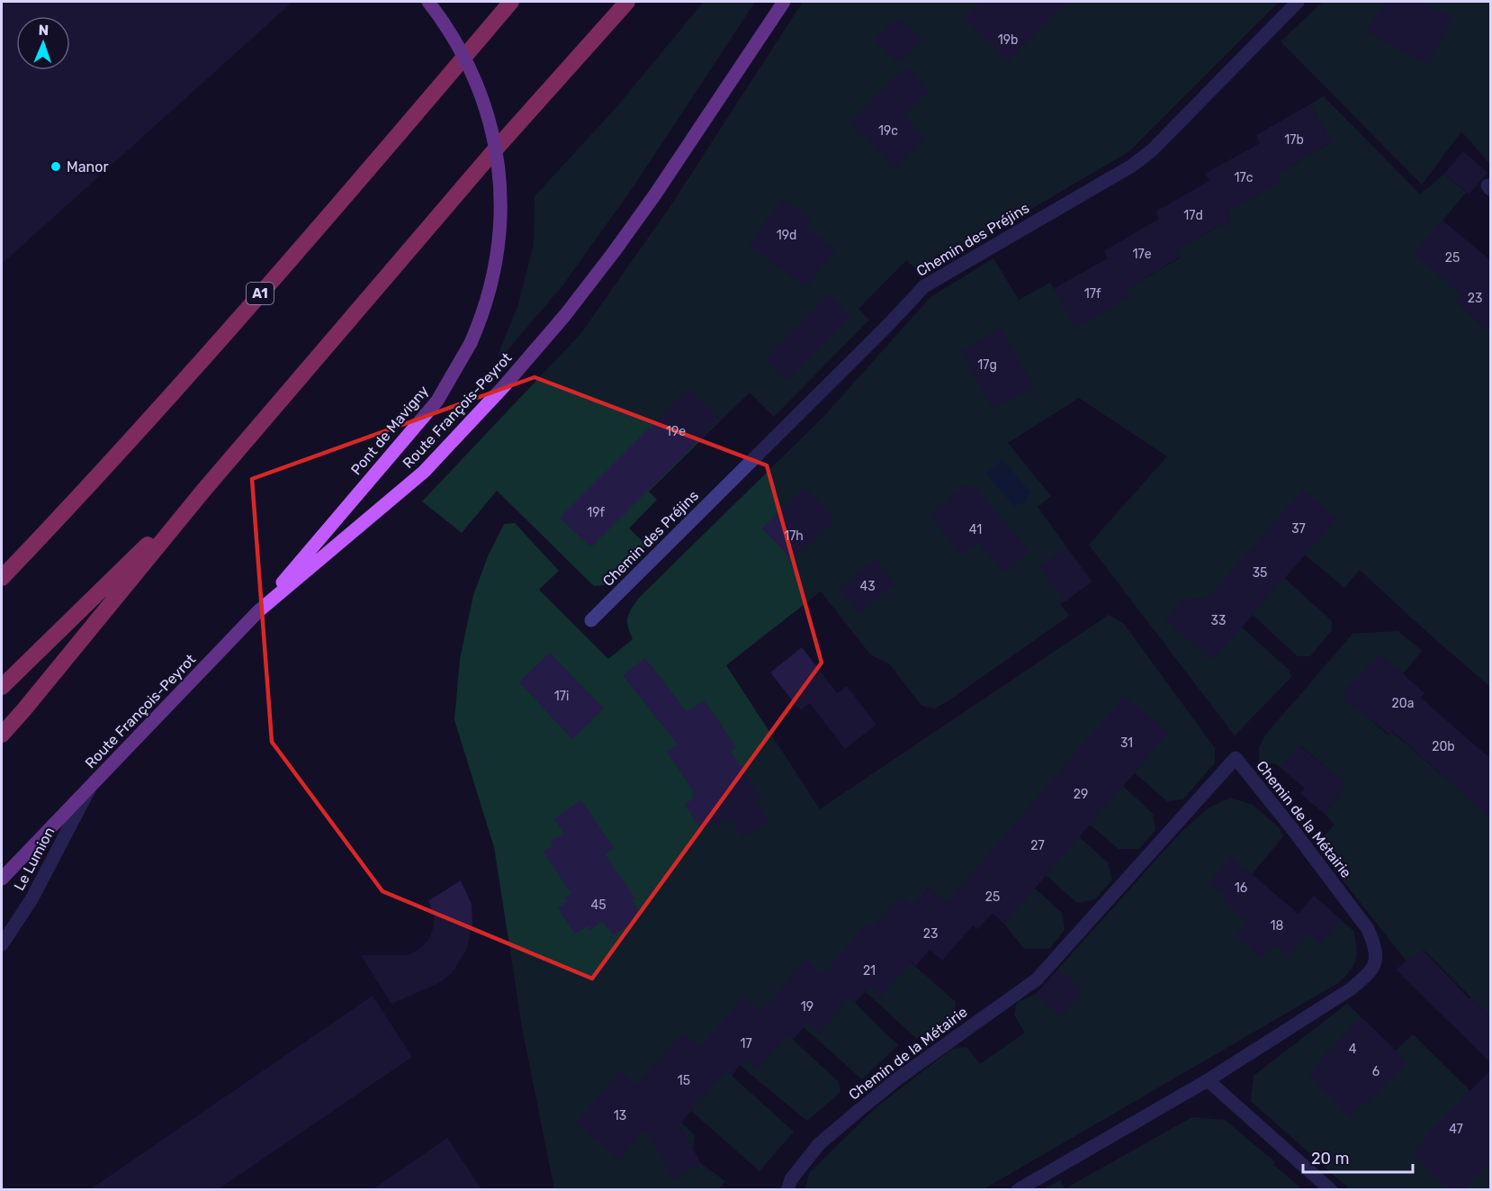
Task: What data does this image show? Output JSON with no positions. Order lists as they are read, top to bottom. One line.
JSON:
{"streets":{"highway":["A1"],"main road":["Route François-Peyrot","Pont de Mavigny"],"street":["Chemin des Préjins","Chemin de la Métairie","Le Lumion"]},"crossings":[["Route François-Peyrot","Pont de Mavigny"],["Route François-Peyrot","Le Lumion"]],"places":["Manor"],"house_numbers":["19b","19c","17b","17c","17d","19d","17e","25","17f","23","17g","19e","19f","37","41","17h","35","43","33","17i","20a","31","20b","29","27","16","25","45","18","23","21","19","17","4","6","15","13","47"],"scale_bar":"20 m","north":"top"}
